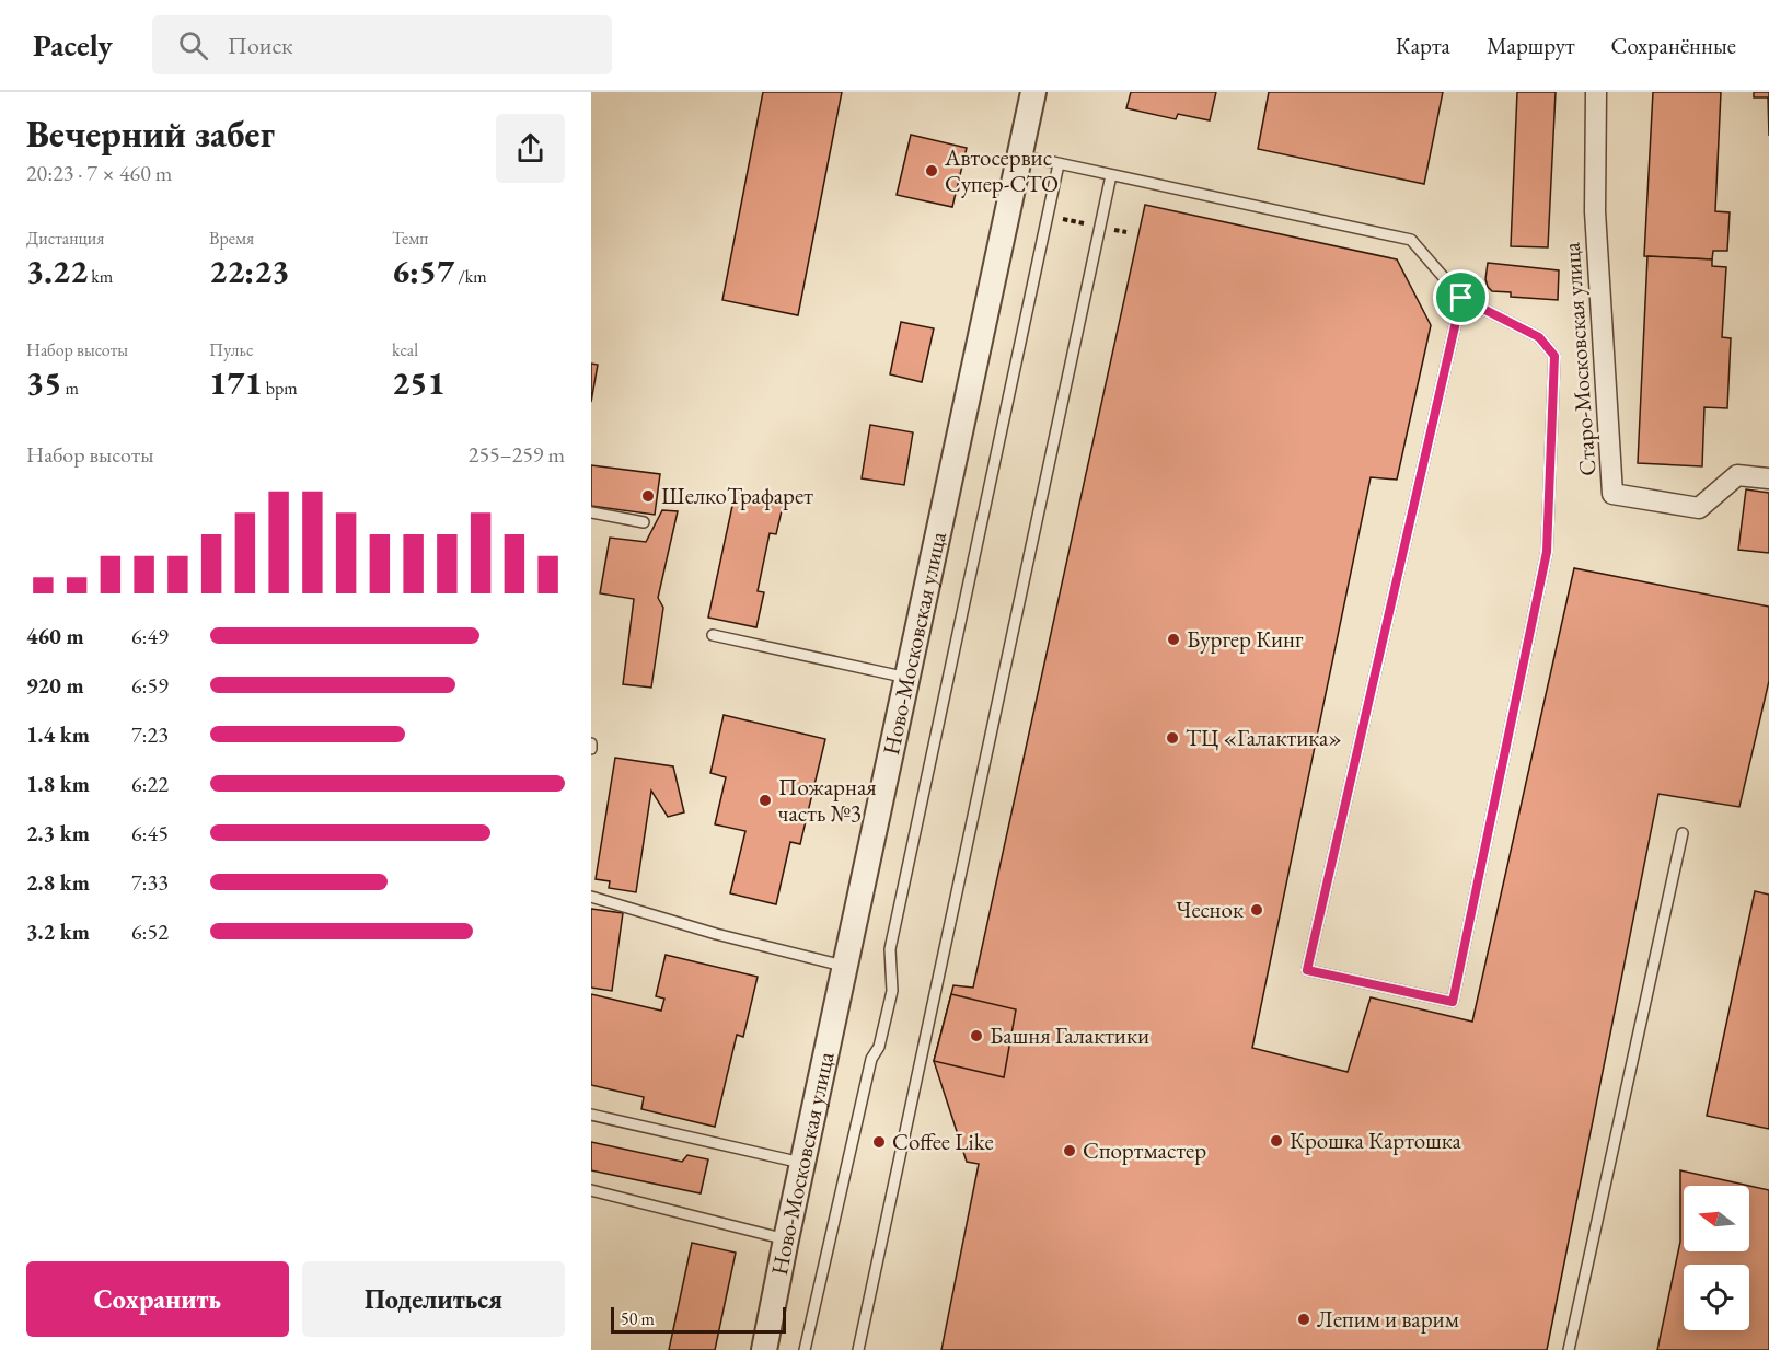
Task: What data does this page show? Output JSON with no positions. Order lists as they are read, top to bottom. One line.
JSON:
{"streets":{"street":["Старо-Московская улица","Ново-Московская улица"]},"places":["Автосервис Супер-СТО","ШелкоТрафарет","Бургер Кинг","ТЦ «Галактика»","Пожарная часть №3","Чеснок","Башня Галактики","Крошка Картошка","Coffee Like","Спортмастер","Лепим и варим"],"scale_bar":"50 m","north":"left","page":{"header":"Pacely","search":"Поиск","nav":["Карта","Маршрут","Сохранённые"],"heading":["Вечерний забег","20:23 · 7 × 460 m"],"stats":[["Дистанция","3.22 km"],["Время","22:23"],["Темп","6:57 /km"],["Набор высоты","35 m"],["Пульс","171 bpm"],["kcal","251"]],"chart":["Набор высоты","255–259 m"],"list":[{"name":"460 m","note":"6:49"},{"name":"920 m","note":"6:59"},{"name":"1.4 km","note":"7:23"},{"name":"1.8 km","note":"6:22"},{"name":"2.3 km","note":"6:45"},{"name":"2.8 km","note":"7:33"},{"name":"3.2 km","note":"6:52"}],"buttons":["Сохранить","Поделиться"],"scale":"50 m"}}
